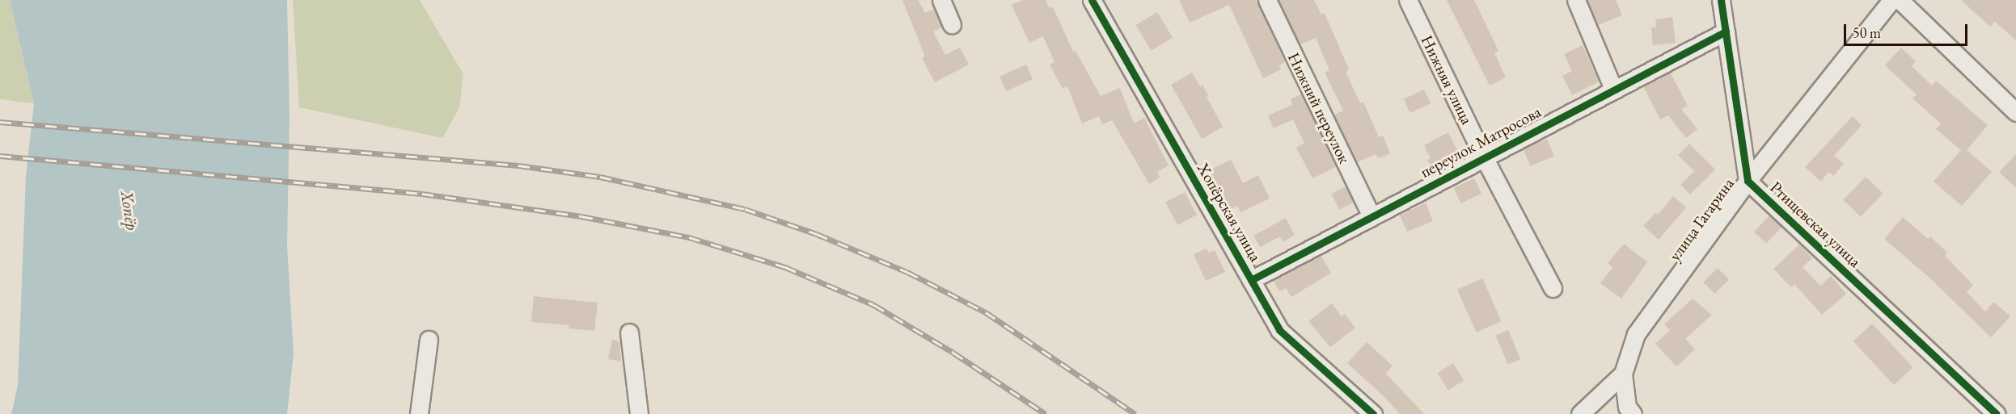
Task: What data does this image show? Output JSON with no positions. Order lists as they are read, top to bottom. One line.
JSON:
{"streets":{"street":["Нижняя улица","Нижний переулок","переулок Матросова","Хопёрская улица","улица Гагарина","Ртищевская улица"]},"crossings":[["Нижняя улица","переулок Матросова"],["Нижний переулок","переулок Матросова"],["переулок Матросова","Хопёрская улица"],["переулок Матросова","Ртищевская улица"],["улица Гагарина","Ртищевская улица"]],"water":["Хопёр"],"scale_bar":"50 m"}
